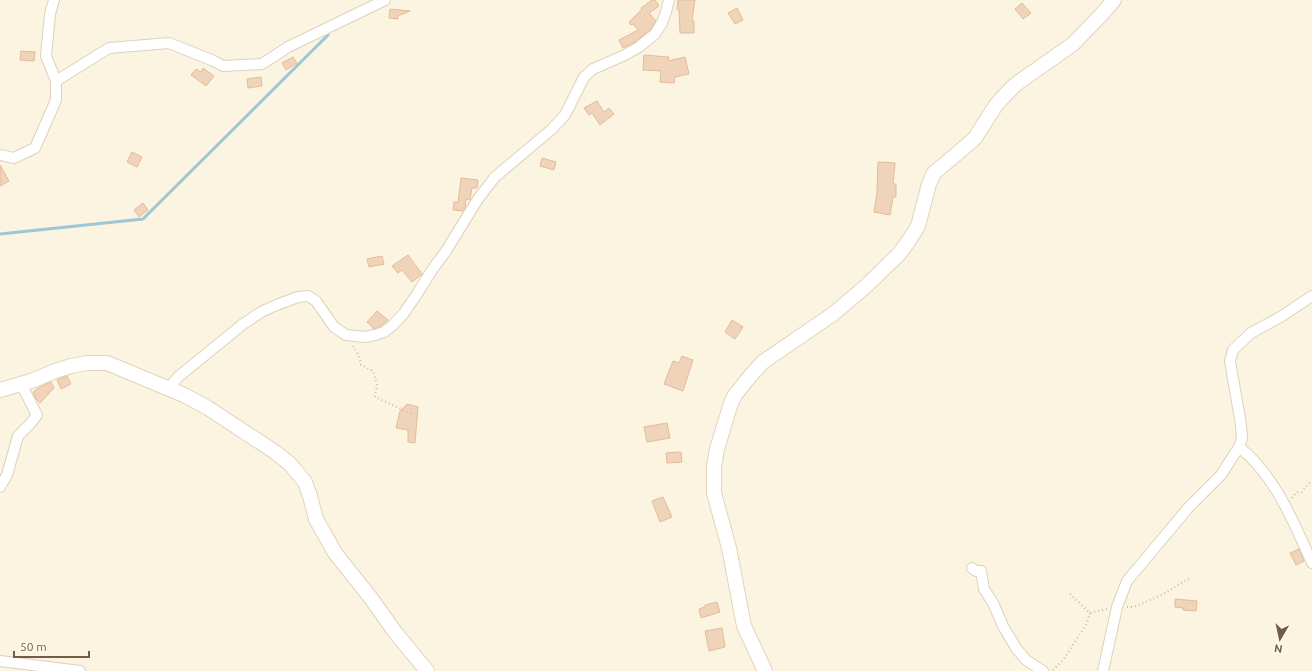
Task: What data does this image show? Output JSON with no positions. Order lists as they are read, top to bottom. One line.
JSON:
{"scale_bar":"50 m","north":"bottom"}
